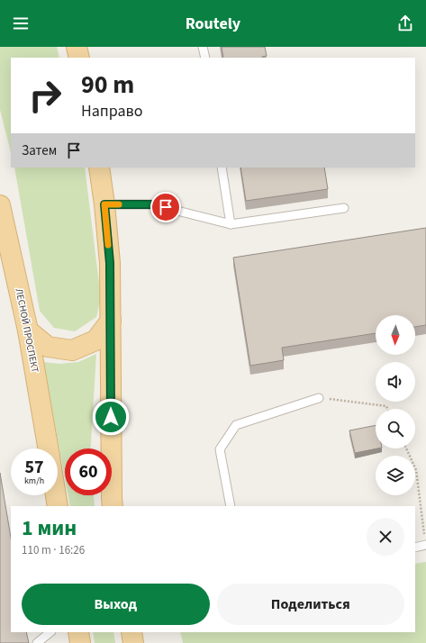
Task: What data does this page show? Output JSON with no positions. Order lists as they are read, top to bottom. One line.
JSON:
{"streets":{"main road":["ЛЕСНОЙ ПРОСПЕКТ"]},"north":"bottom","page":{"header":"Routely","turn":["90 m","Направо"],"then":"Затем","speed":"57 km/h","limit":"60","heading":["1 мин","110 m · 16:26"],"buttons":["Выход","Поделиться"]}}
